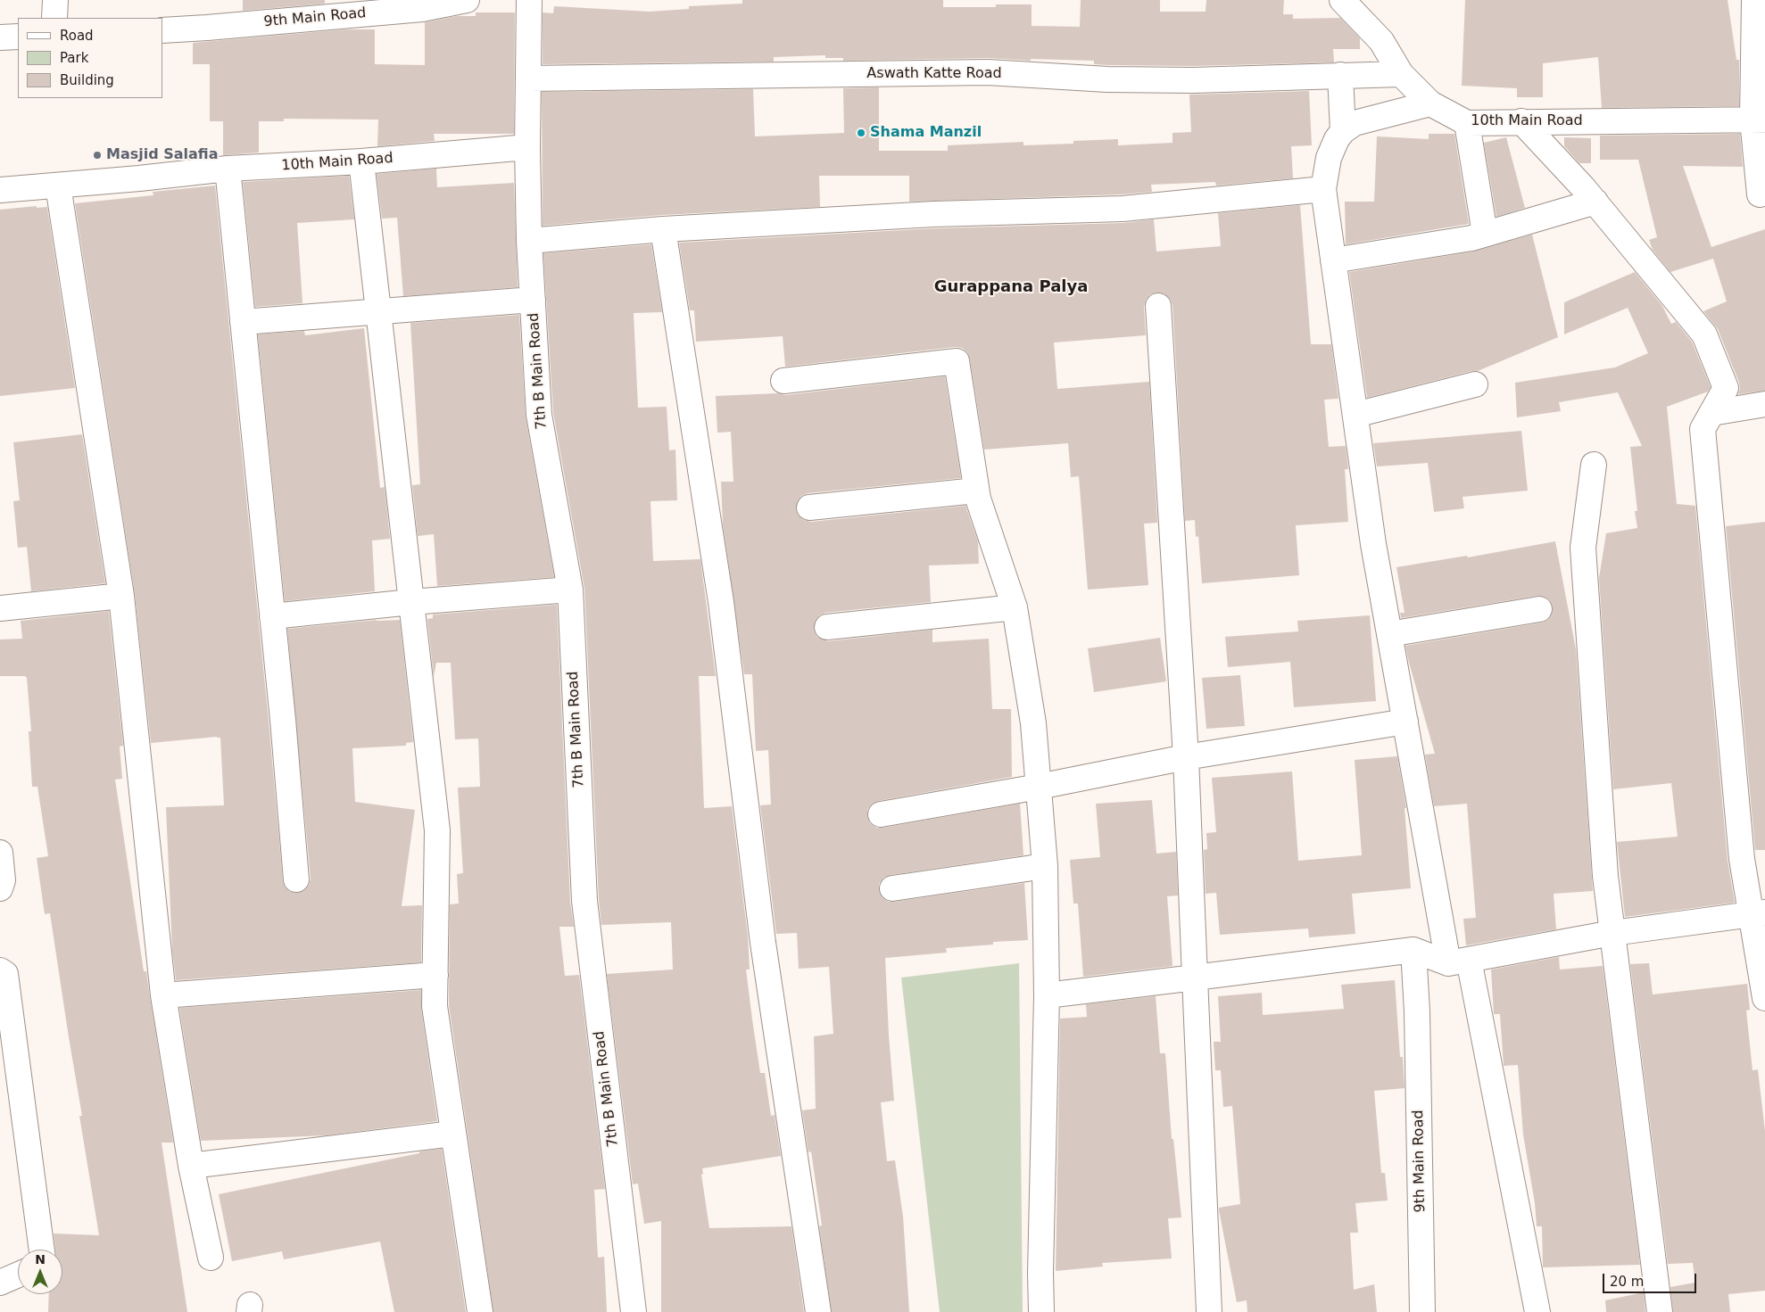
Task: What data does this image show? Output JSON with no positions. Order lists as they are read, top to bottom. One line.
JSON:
{"streets":{"street":["9th Main Road","Aswath Katte Road","10th Main Road","7th B Main Road"]},"crossings":[["Aswath Katte Road","10th Main Road"],["10th Main Road","7th B Main Road"]],"districts":["Gurappana Palya"],"places":["Shama Manzil","Masjid Salafia"],"legend":["Road","Park","Building"],"scale_bar":"20 m","north":"top"}
